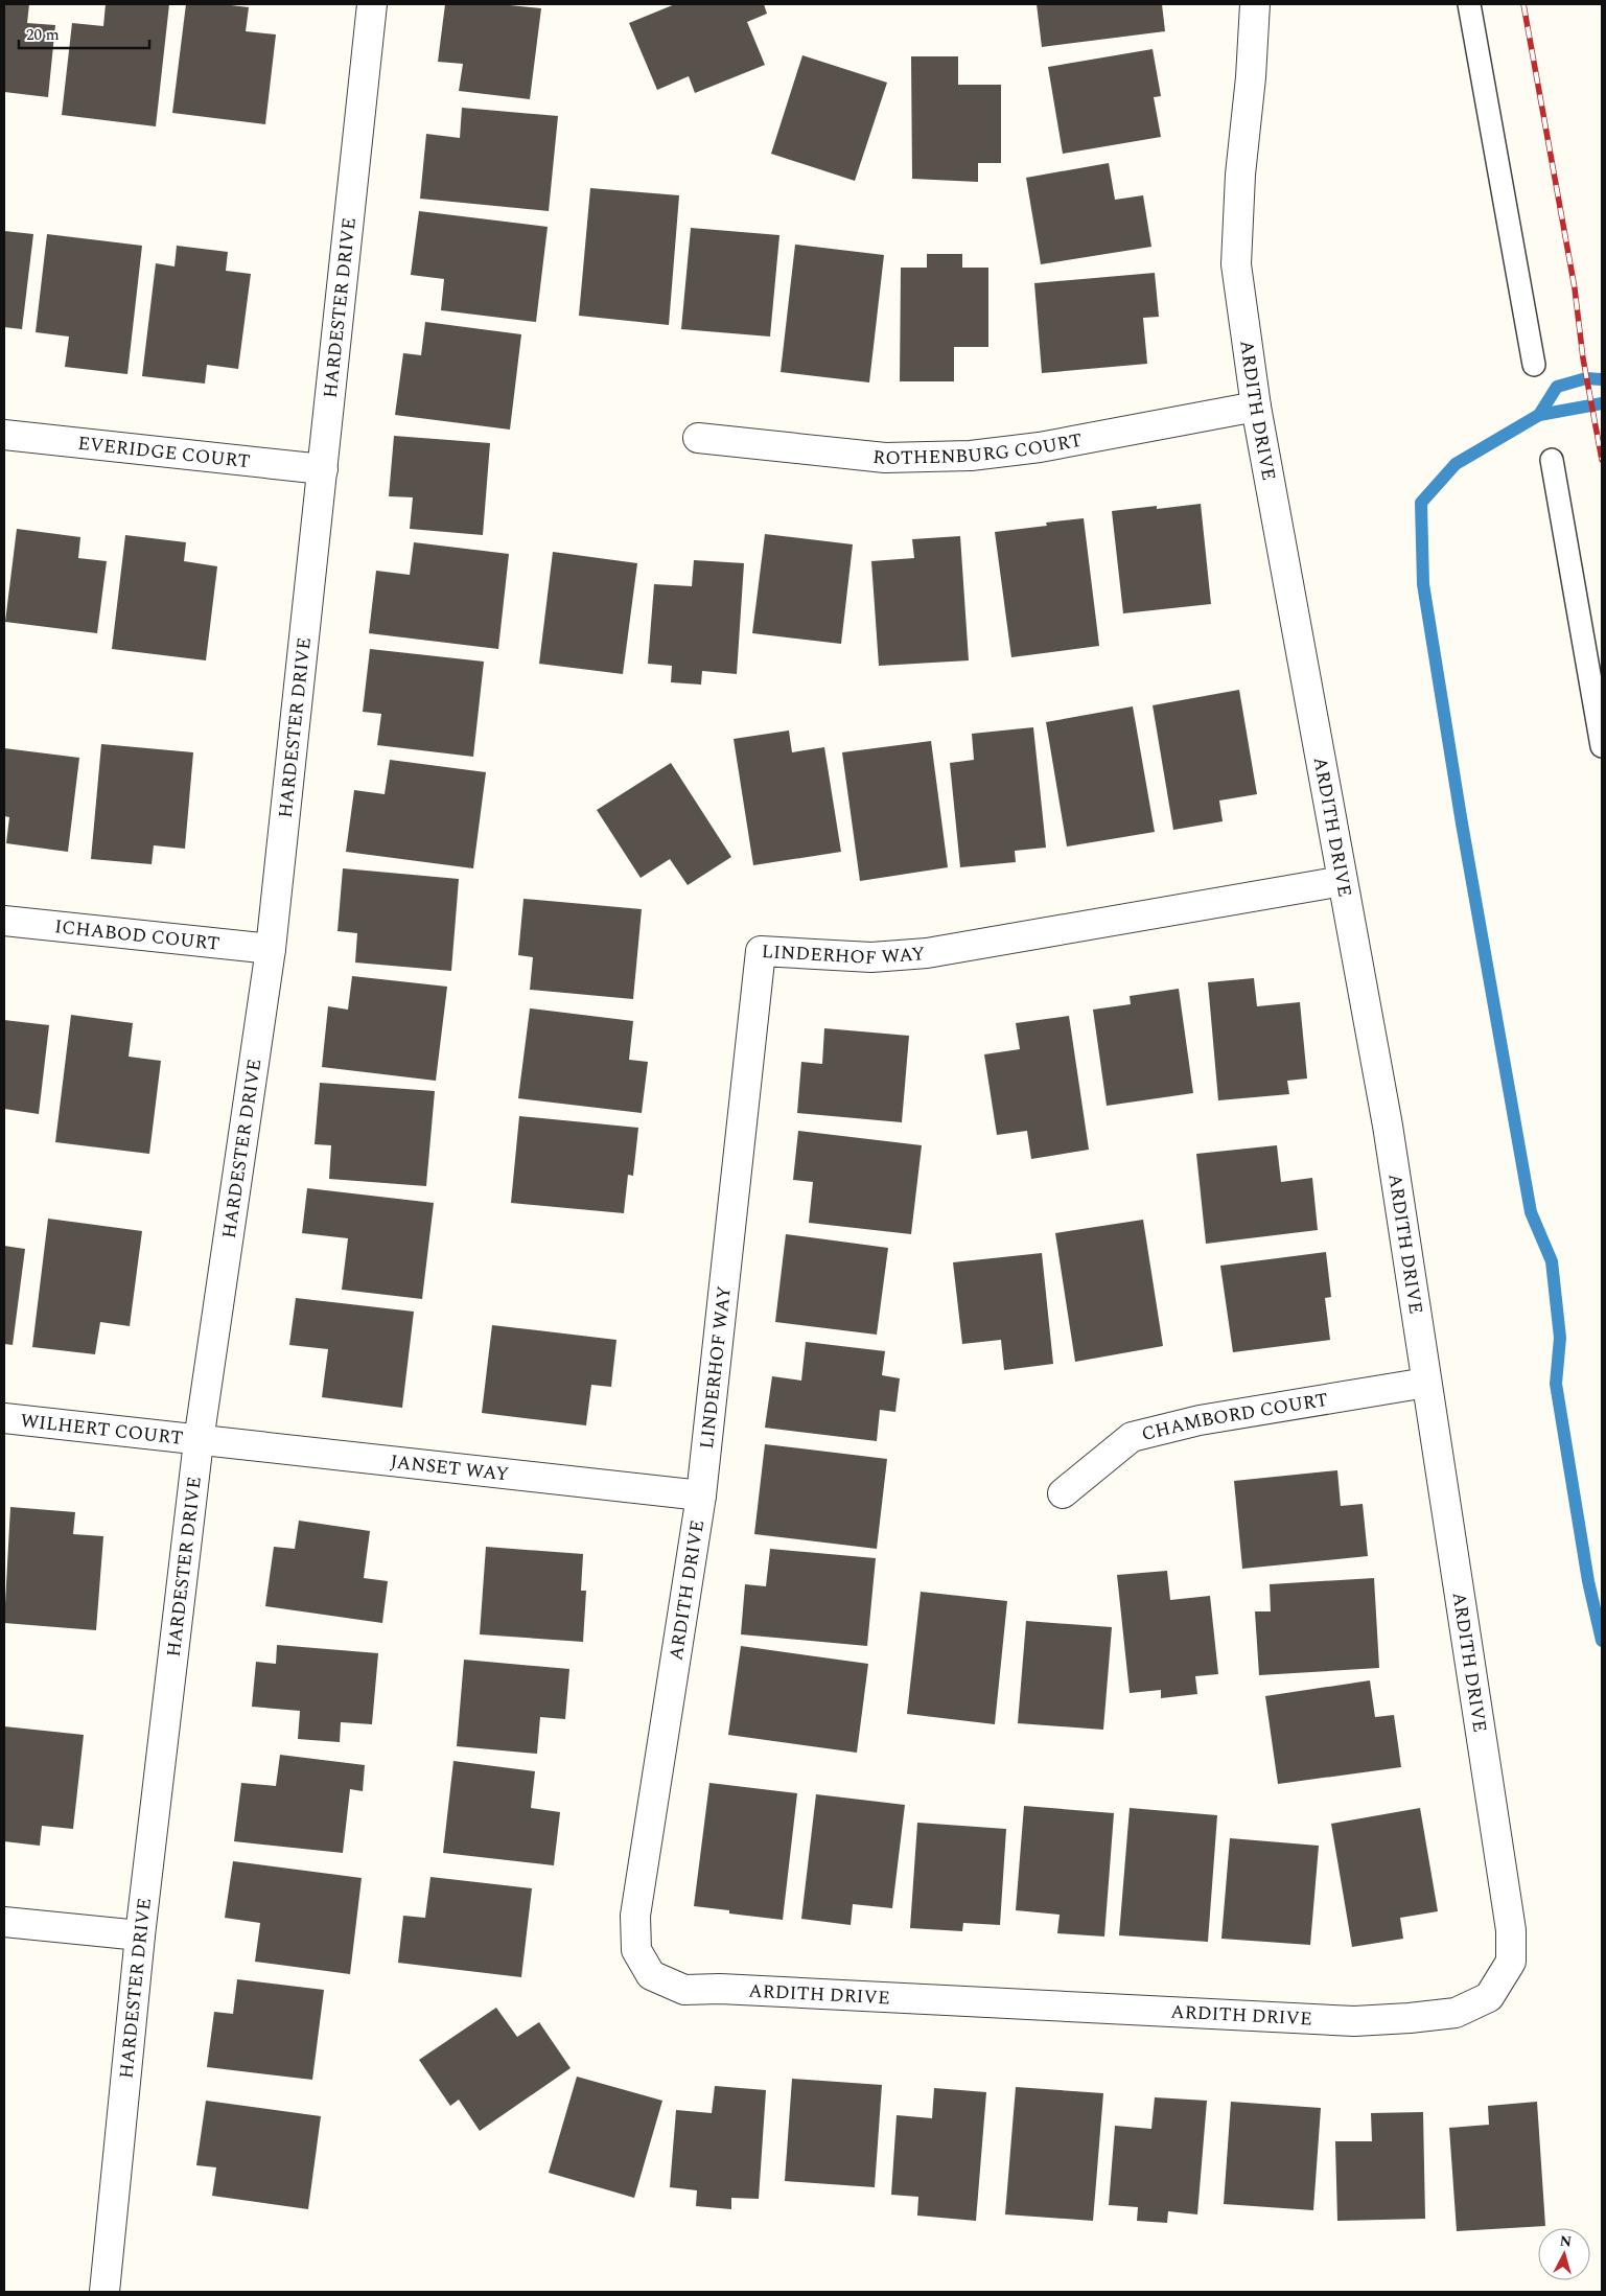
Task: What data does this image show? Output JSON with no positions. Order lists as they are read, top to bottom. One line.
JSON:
{"streets":{"street":["HARDESTER DRIVE","ARDITH DRIVE","ROTHENBURG COURT","EVERIDGE COURT","ICHABOD COURT","LINDERHOF WAY","CHAMBORD COURT","WILHERT COURT","JANSET WAY"]},"crossings":[["HARDESTER DRIVE","EVERIDGE COURT"],["HARDESTER DRIVE","ICHABOD COURT"],["HARDESTER DRIVE","WILHERT COURT"],["HARDESTER DRIVE","JANSET WAY"],["ARDITH DRIVE","ROTHENBURG COURT"],["ARDITH DRIVE","LINDERHOF WAY"],["ARDITH DRIVE","CHAMBORD COURT"],["ARDITH DRIVE","JANSET WAY"],["LINDERHOF WAY","JANSET WAY"],["WILHERT COURT","JANSET WAY"]],"scale_bar":"20 m","north":"top"}
